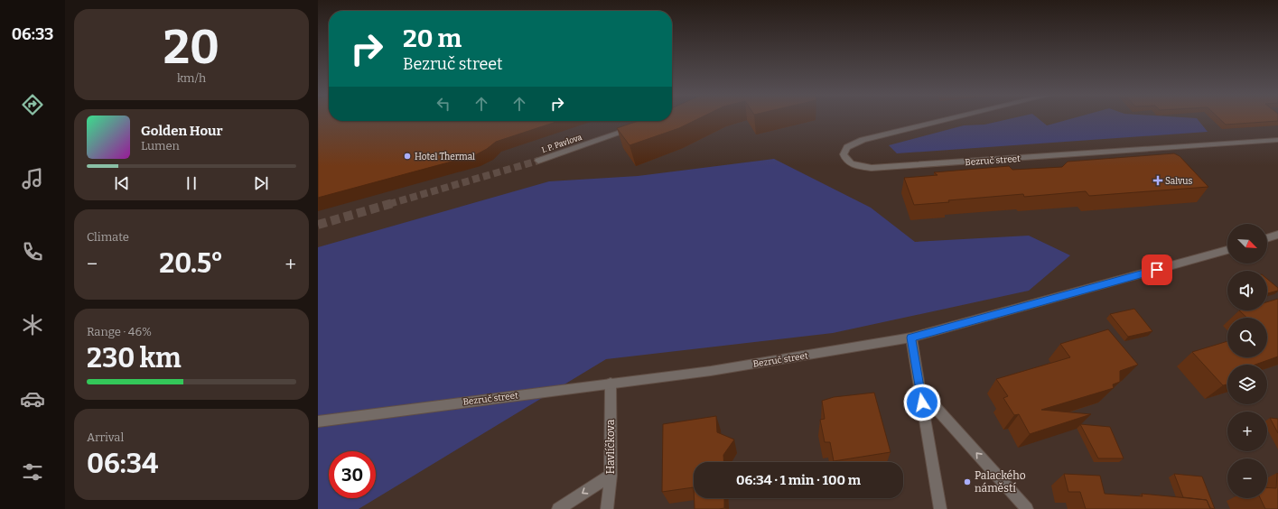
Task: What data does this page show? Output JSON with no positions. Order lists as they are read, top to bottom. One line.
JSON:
{"streets":{"street":["I. P. Pavlova","Bezruč street","Havlíčkova"]},"crossings":[["Bezruč street","Havlíčkova"]],"places":{"other":["Hotel Thermal","Palackého náměstí"],"health":["Salvus"]},"north":"bottom right","page":{"tabs":"06:33","tile":[["20","km/h"],"Climate",["Range · 46%","230 km"],["Arrival","06:34"]],"turn":["20 m","Bezruč street"],"song":["Golden Hour","Lumen"],"map_buttons":["+","−"],"heat":["−","20.5°","+"],"limit":"30","trip":"06:34 · 1 min · 100 m"}}
